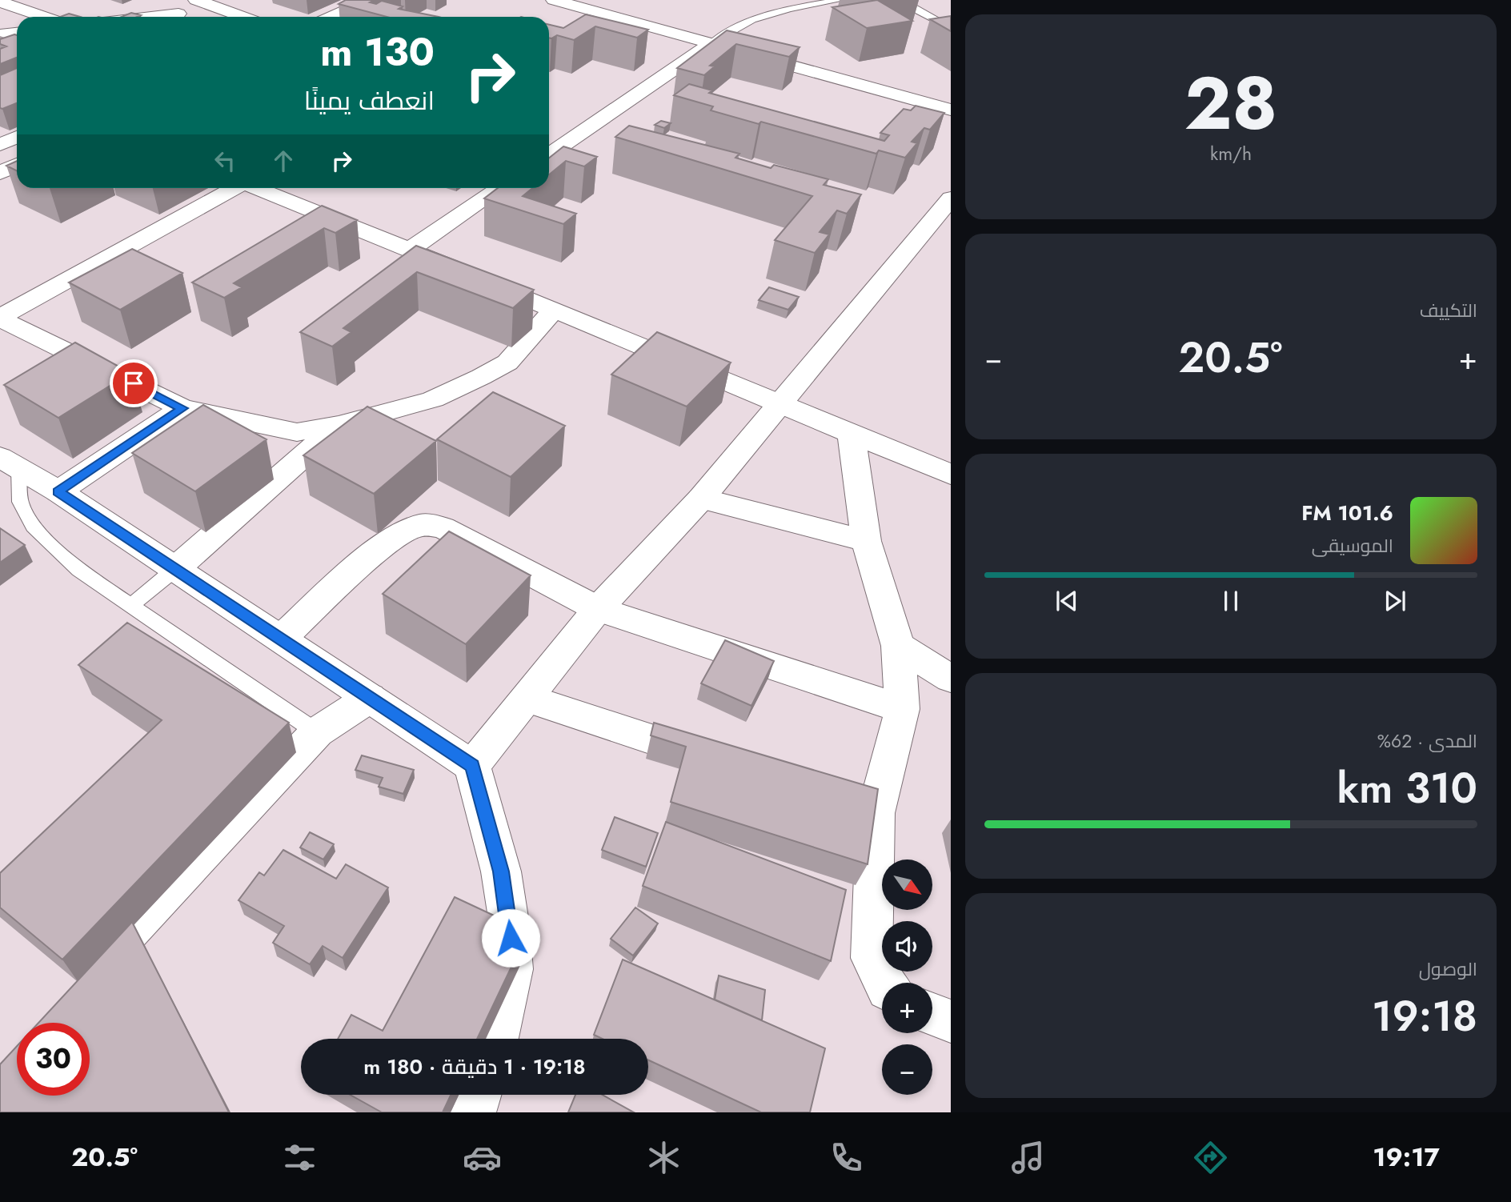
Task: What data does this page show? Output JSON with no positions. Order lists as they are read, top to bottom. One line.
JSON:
{"north":"bottom right","page":{"tile":[["28","km/h"],"التكييف",["المدى · 62%","310 km"],["الوصول","19:18"]],"turn":["130 m","انعطف يمينًا"],"heat":["−","20.5°","+"],"song":["101.6 FM","الموسيقى"],"map_buttons":["+","−"],"limit":"30","trip":"19:18 · 1 دقيقة · 180 m","tabs":["19:17","20.5°"]}}
